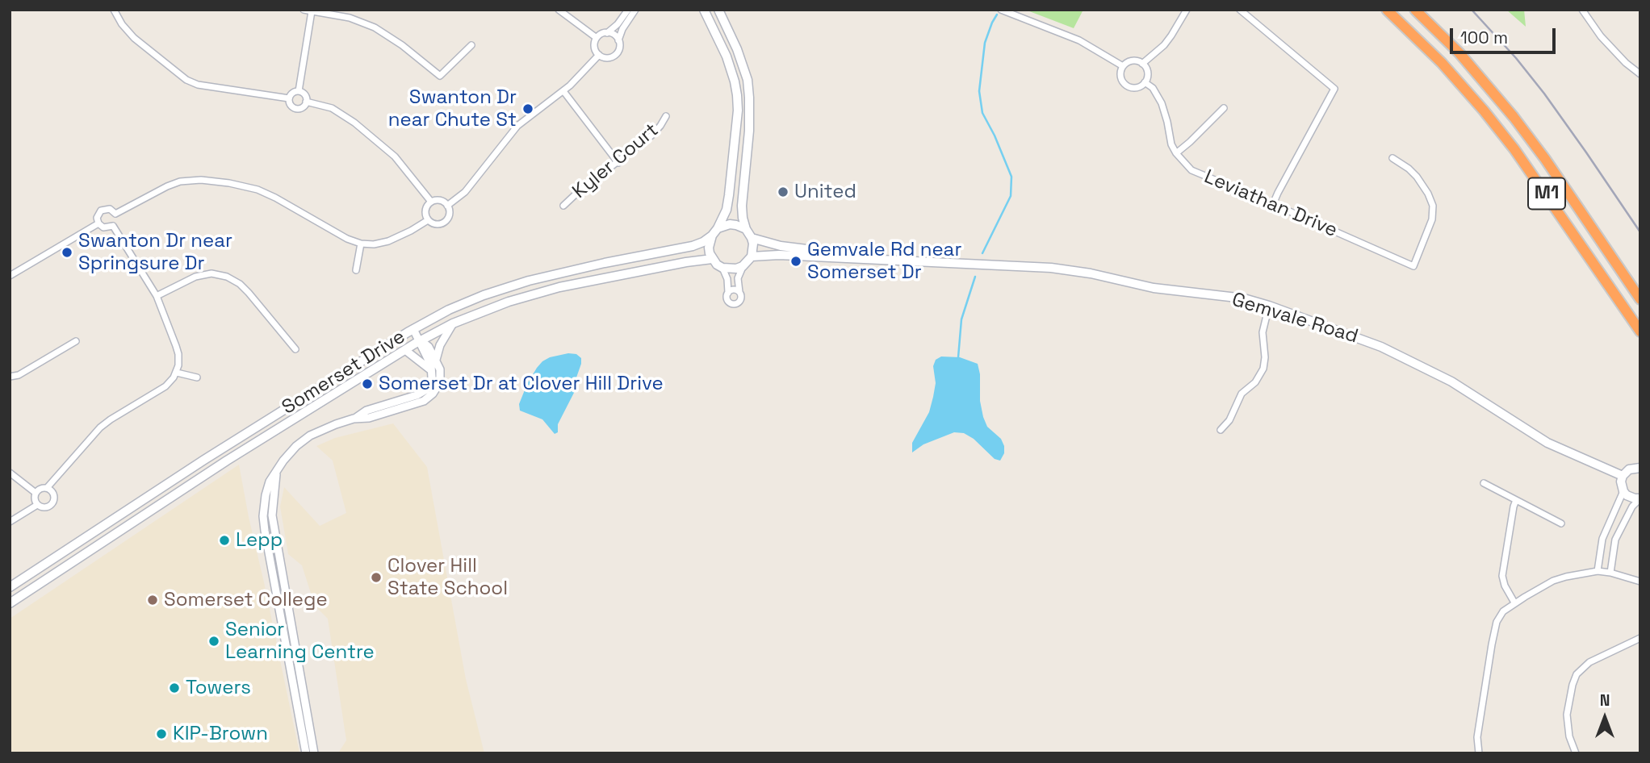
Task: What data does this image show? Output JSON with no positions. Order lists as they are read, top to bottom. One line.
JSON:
{"streets":{"highway":["M1"],"main road":["Gemvale Road","Somerset Drive"],"street":["Kyler Court","Leviathan Drive"]},"crossings":[["Gemvale Road","Somerset Drive"]],"places":["Swanton Dr near Chute St","United","Swanton Dr near Springsure Dr","Gemvale Rd near Somerset Dr","Somerset Dr at Clover Hill Drive","Lepp","Clover Hill State School","Somerset College","Senior Learning Centre","Towers","KIP-Brown"],"scale_bar":"100 m","north":"top"}
